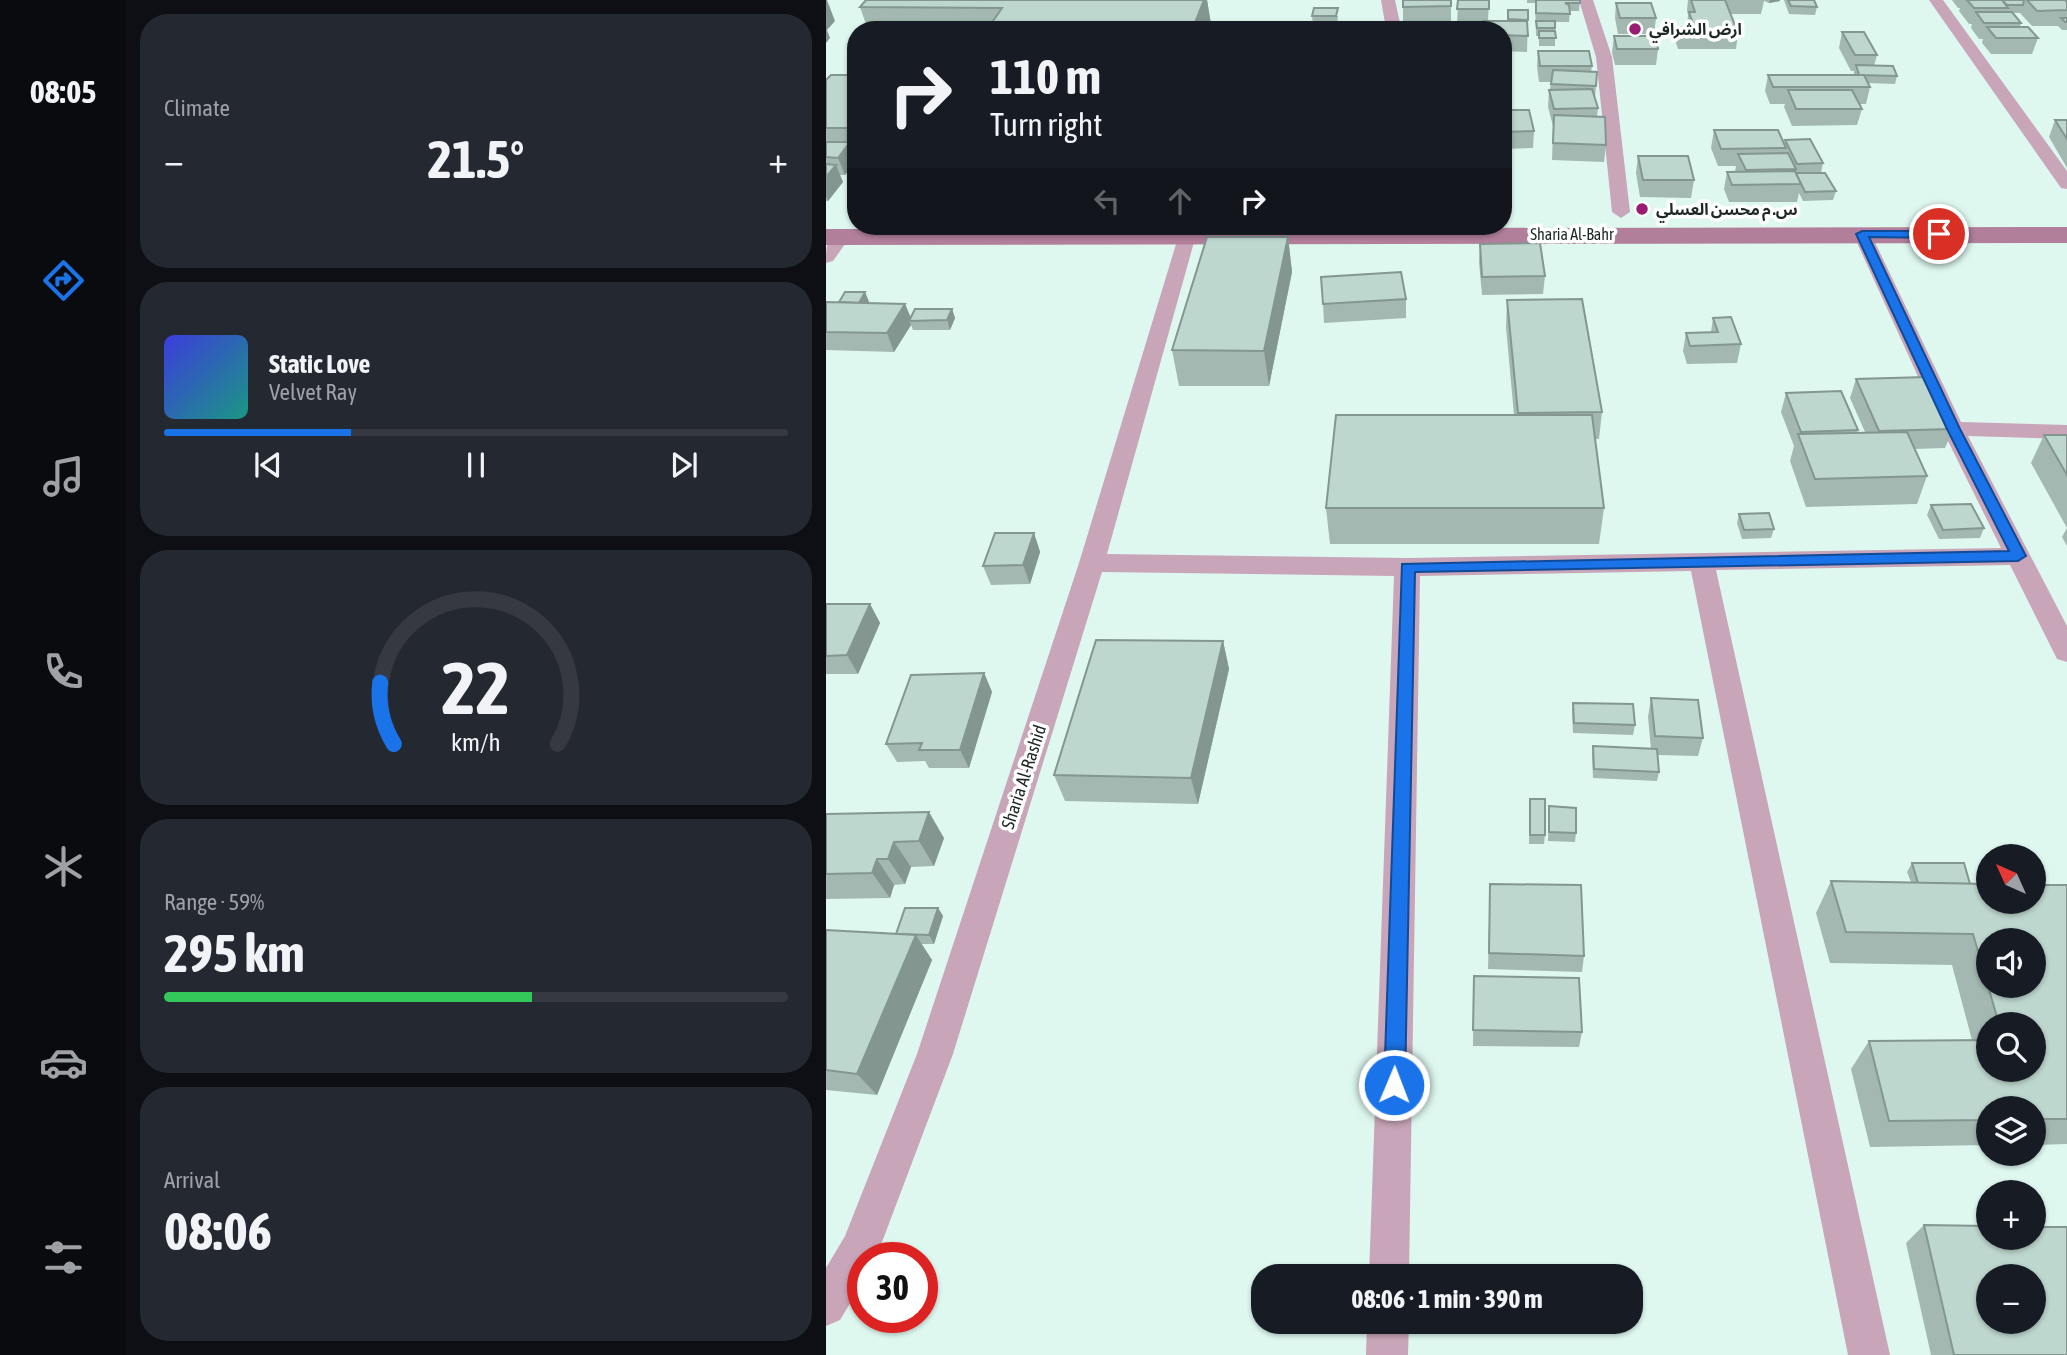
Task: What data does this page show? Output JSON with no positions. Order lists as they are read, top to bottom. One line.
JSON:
{"streets":{"main road":["Sharia Al-Bahr"],"street":["Sharia Al-Rashid"]},"crossings":[["Sharia Al-Bahr","Sharia Al-Rashid"]],"places":["ارض الشرافي","س. م محسن العسلي"],"north":"top left","page":{"tabs":"08:05","tile":["Climate",["Range · 59%","295 km"],["Arrival","08:06"]],"turn":["110 m","Turn right"],"heat":["−","21.5°","+"],"song":["Static Love","Velvet Ray"],"map_buttons":["+","−"],"limit":"30","trip":"08:06 · 1 min · 390 m","gauge":["22","km/h"]}}
